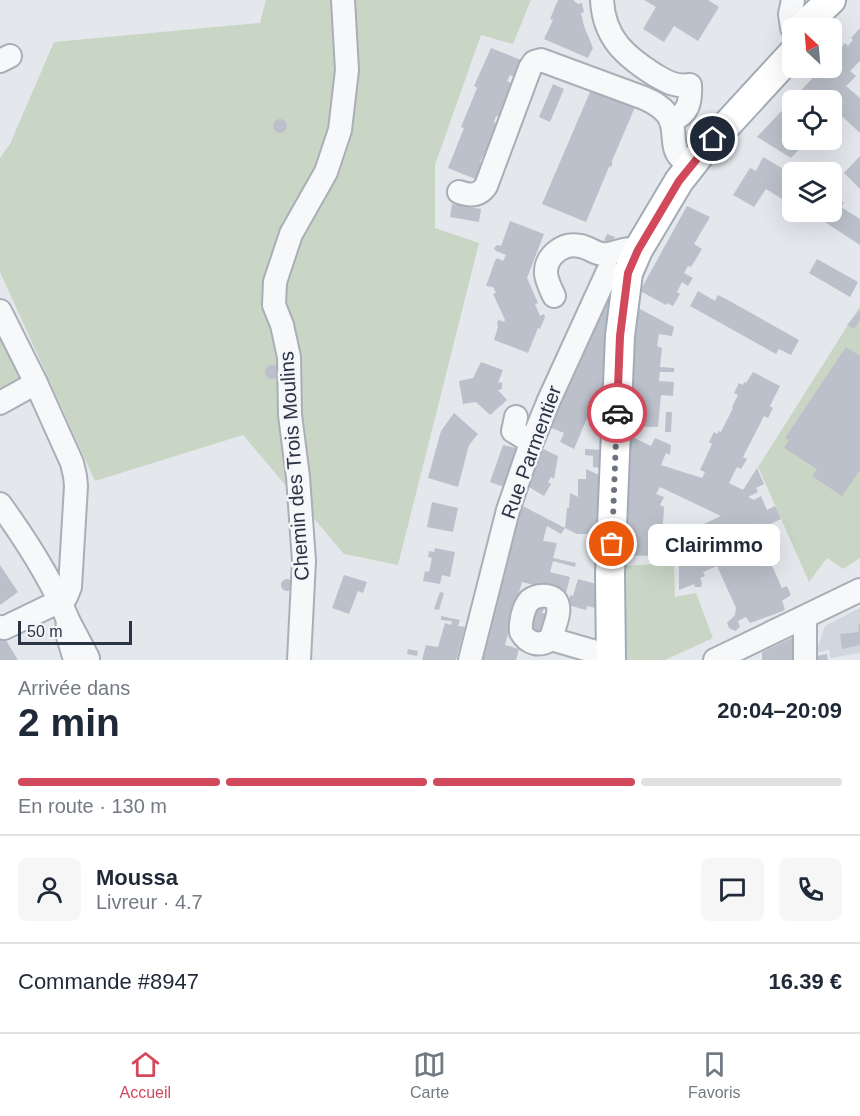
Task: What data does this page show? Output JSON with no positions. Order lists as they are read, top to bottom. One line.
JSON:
{"streets":{"street":["Rue Parmentier","Chemin des Trois Moulins"]},"places":["Clairimmo"],"scale_bar":"50 m","north":"top left","page":{"bubble":"Clairimmo","scale":"50 m","heading":["2 min","Arrivée dans","20:04–20:09"],"panel":["Moussa","Livreur · 4.7","Commande #8947","16.39 €"],"bar":"En route · 130 m","tabs":["Accueil","Carte","Favoris"]}}
